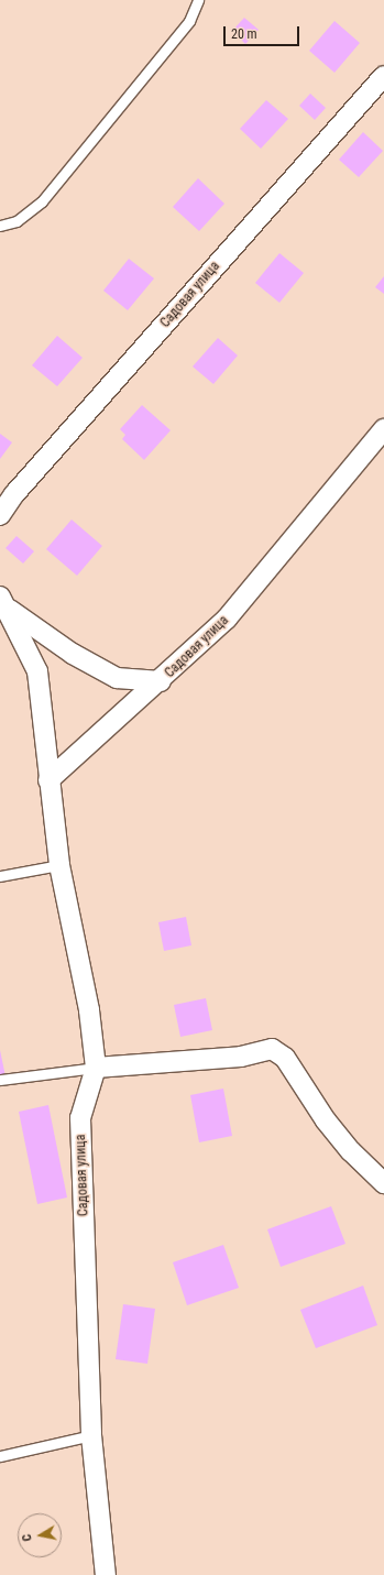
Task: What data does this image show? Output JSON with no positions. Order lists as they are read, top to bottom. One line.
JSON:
{"streets":{"street":["Садовая улица"]},"scale_bar":"20 m","north":"left"}
